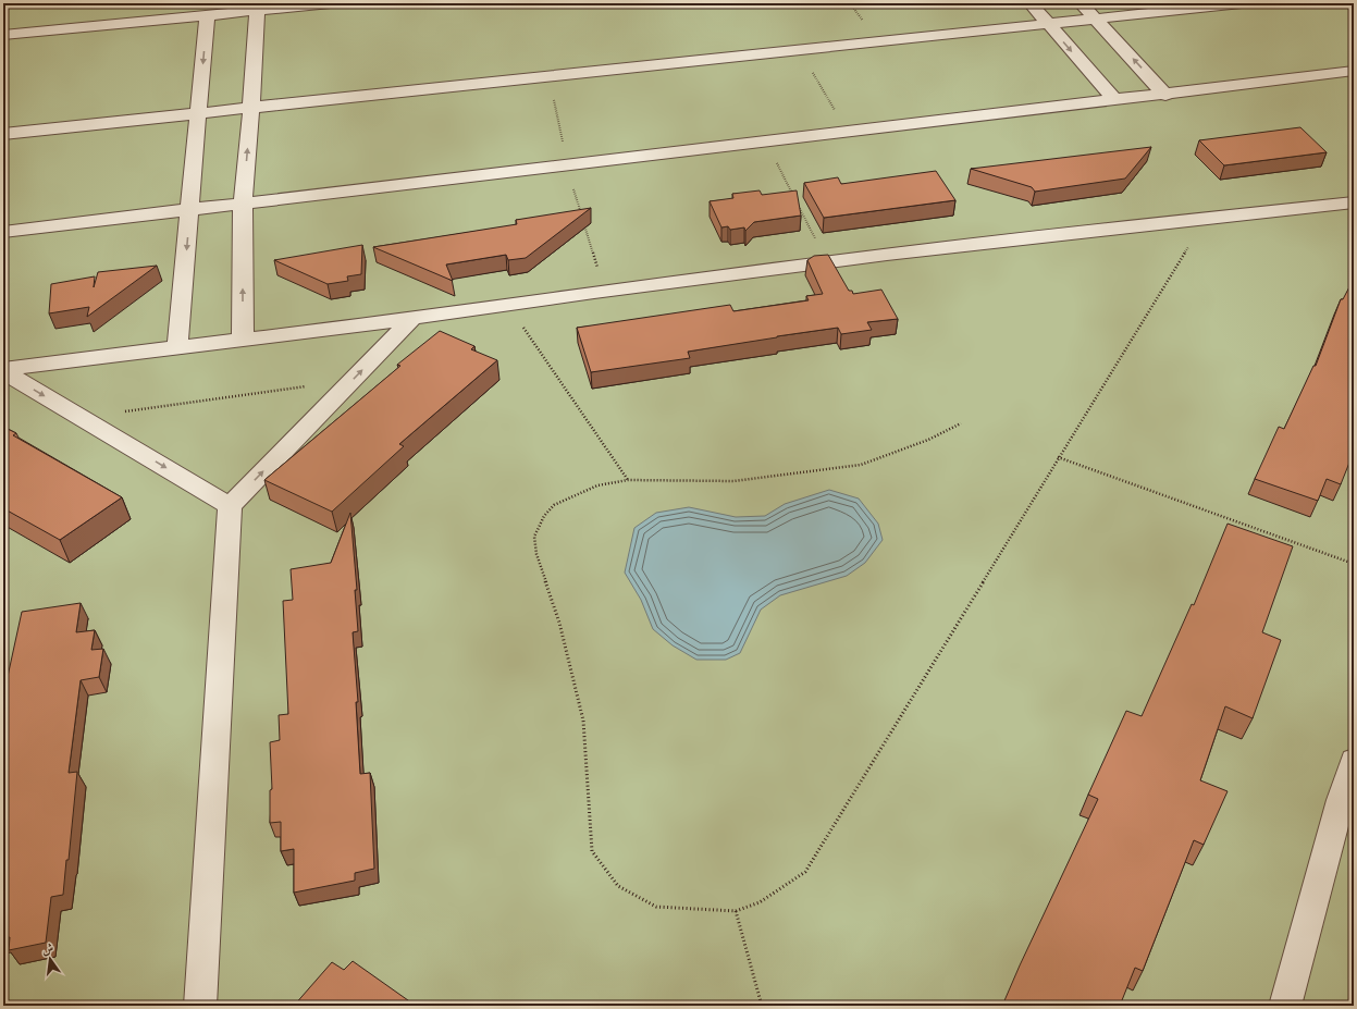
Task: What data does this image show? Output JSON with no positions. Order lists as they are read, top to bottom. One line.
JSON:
{"north":"top"}
